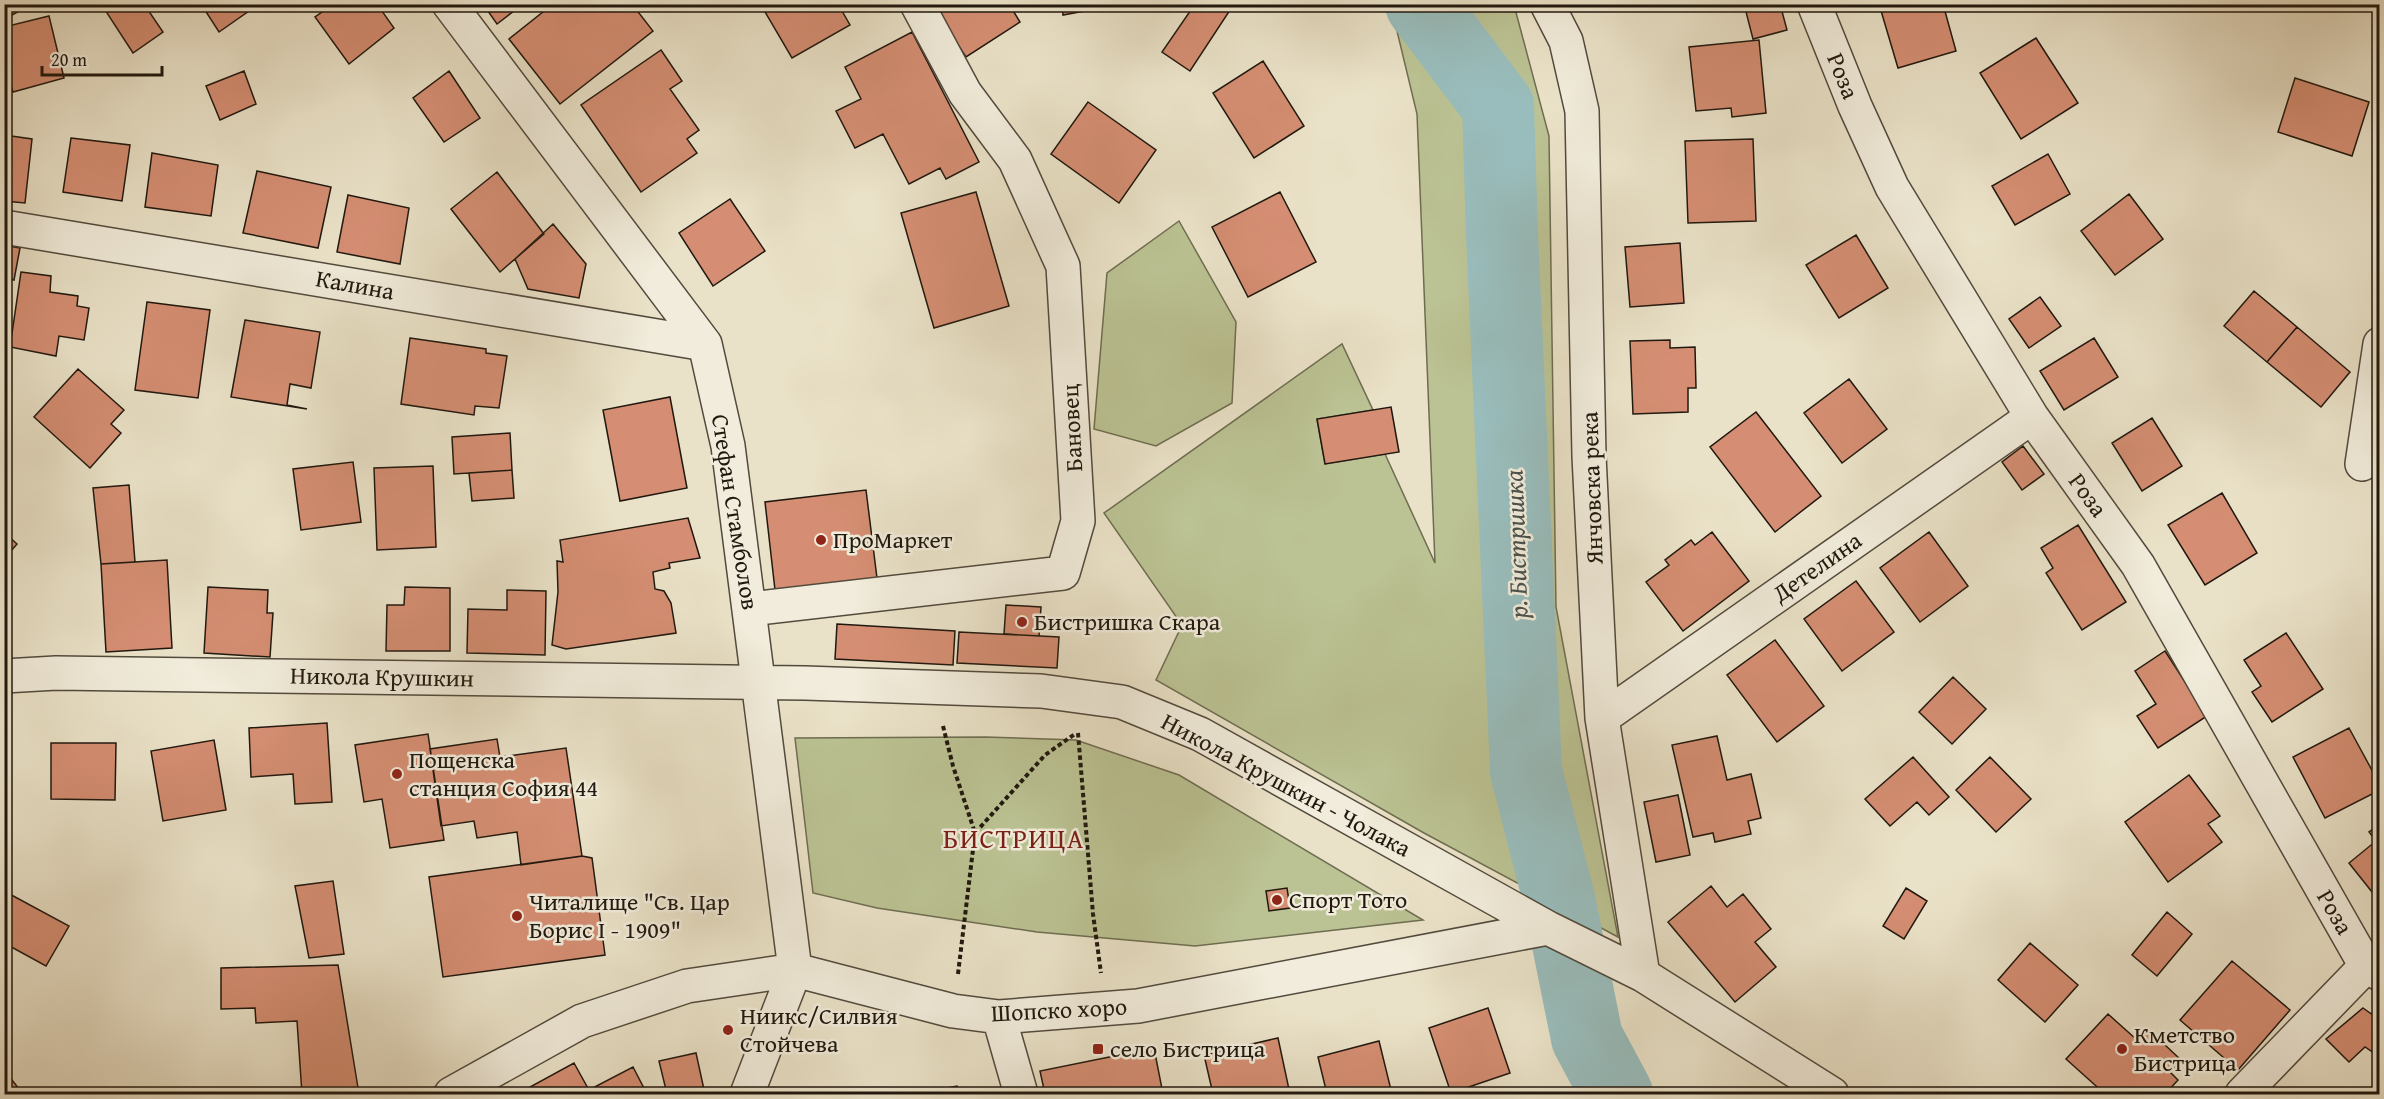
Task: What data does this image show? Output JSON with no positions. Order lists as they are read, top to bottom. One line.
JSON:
{"streets":{"street":["Роза","Калина","Бановец","Янчовска река","Стефан Стамболов","Детелина","Никола Крушкин","Никола Крушкин - Чолака","Шопско хоро"]},"crossings":[["Роза","Детелина"],["Калина","Стефан Стамболов"],["Бановец","Стефан Стамболов"],["Янчовска река","Детелина"],["Янчовска река","Никола Крушкин - Чолака"],["Стефан Стамболов","Никола Крушкин"],["Стефан Стамболов","Никола Крушкин - Чолака"],["Стефан Стамболов","Шопско хоро"],["Никола Крушкин","Никола Крушкин - Чолака"],["Никола Крушкин - Чолака","Шопско хоро"]],"districts":["БИСТРИЦА"],"water":["р. Бистришка"],"places":{"other":["ПроМаркет","Бистришка Скара","Пощенска станция София 44","Спорт Тото","Читалище \"Св. Цар Борис I - 1909\"","Ниикс/Силвия Стойчева","Кметство Бистрица"],"transit":["село Бистрица"]},"scale_bar":"20 m"}
